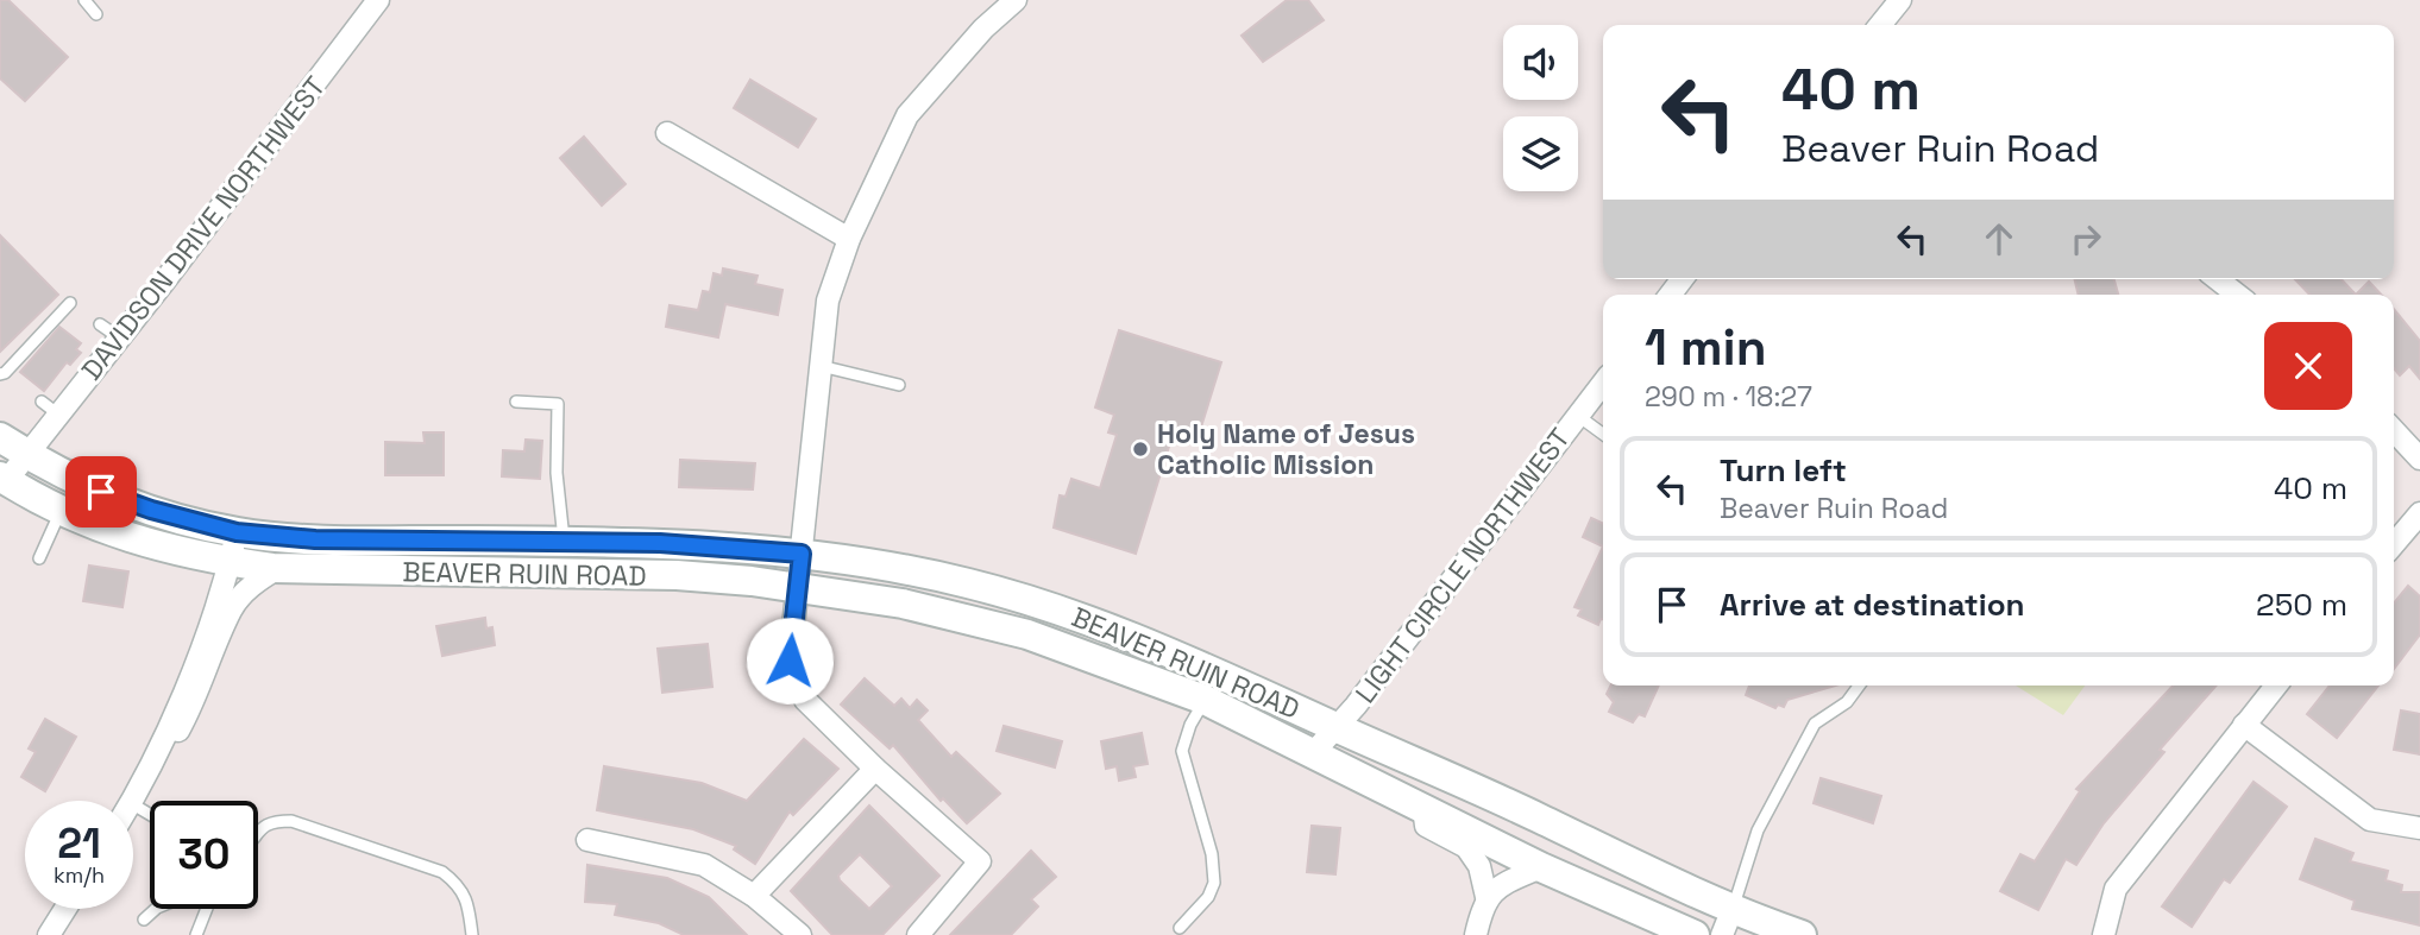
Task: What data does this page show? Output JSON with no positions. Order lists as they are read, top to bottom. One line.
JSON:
{"streets":{"main road":["BEAVER RUIN ROAD"],"street":["DAVIDSON DRIVE NORTHWEST","LIGHT CIRCLE NORTHWEST"]},"crossings":[["DAVIDSON DRIVE NORTHWEST","BEAVER RUIN ROAD"],["LIGHT CIRCLE NORTHWEST","BEAVER RUIN ROAD"]],"places":["Holy Name of Jesus Catholic Mission"],"page":{"turn":["40 m","Beaver Ruin Road"],"heading":["1 min","290 m · 18:27"],"list":[{"name":"Turn left","note":"Beaver Ruin Road","value":"40 m"},{"name":"Arrive at destination","value":"250 m"}],"speed":"21 km/h","limit":"30"}}
